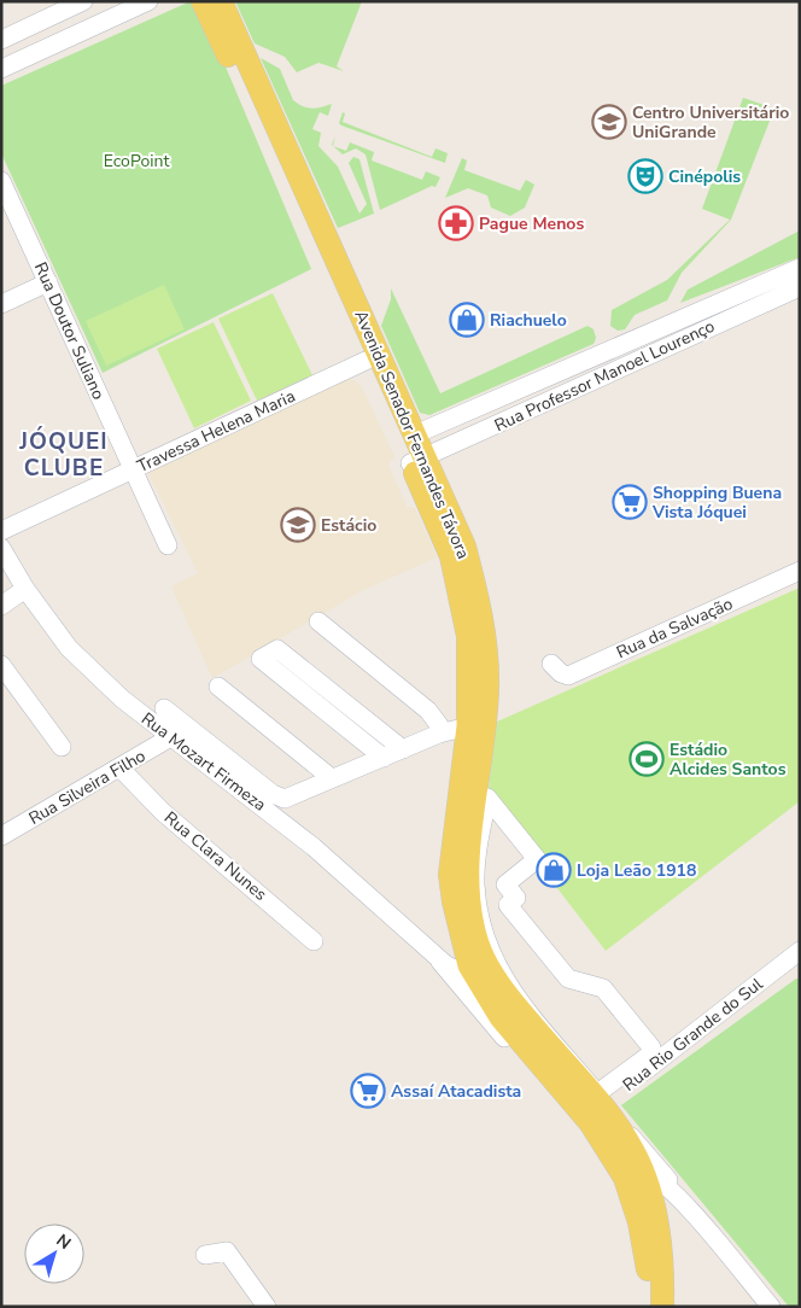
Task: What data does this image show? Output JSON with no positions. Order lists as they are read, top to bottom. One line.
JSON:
{"streets":{"main road":["Avenida Senador Fernandes Távora"],"street":["Rua Doutor Suliano","Rua Professor Manoel Lourenço","Travessa Helena Maria","Rua da Salvação","Rua Mozart Firmeza","Rua Silveira Filho","Rua Clara Nunes","Rua Rio Grande do Sul"]},"crossings":[["Rua Doutor Suliano","Travessa Helena Maria"],["Rua Professor Manoel Lourenço","Avenida Senador Fernandes Távora"],["Travessa Helena Maria","Avenida Senador Fernandes Távora"],["Avenida Senador Fernandes Távora","Rua Mozart Firmeza"],["Avenida Senador Fernandes Távora","Rua Rio Grande do Sul"],["Rua Mozart Firmeza","Rua Silveira Filho"],["Rua Mozart Firmeza","Rua Rio Grande do Sul"],["Rua Silveira Filho","Rua Clara Nunes"]],"districts":["JÓQUEI CLUBE"],"parks":["EcoPoint"],"places":{"school or university":["Centro Universitário UniGrande","Estácio"],"theatre":["Cinépolis"],"pharmacy":["Pague Menos"],"shop":["Riachuelo","Loja Leão 1918"],"supermarket":["Shopping Buena Vista Jóquei","Assaí Atacadista"],"sports":["Estádio Alcides Santos"]},"north":"top right"}
